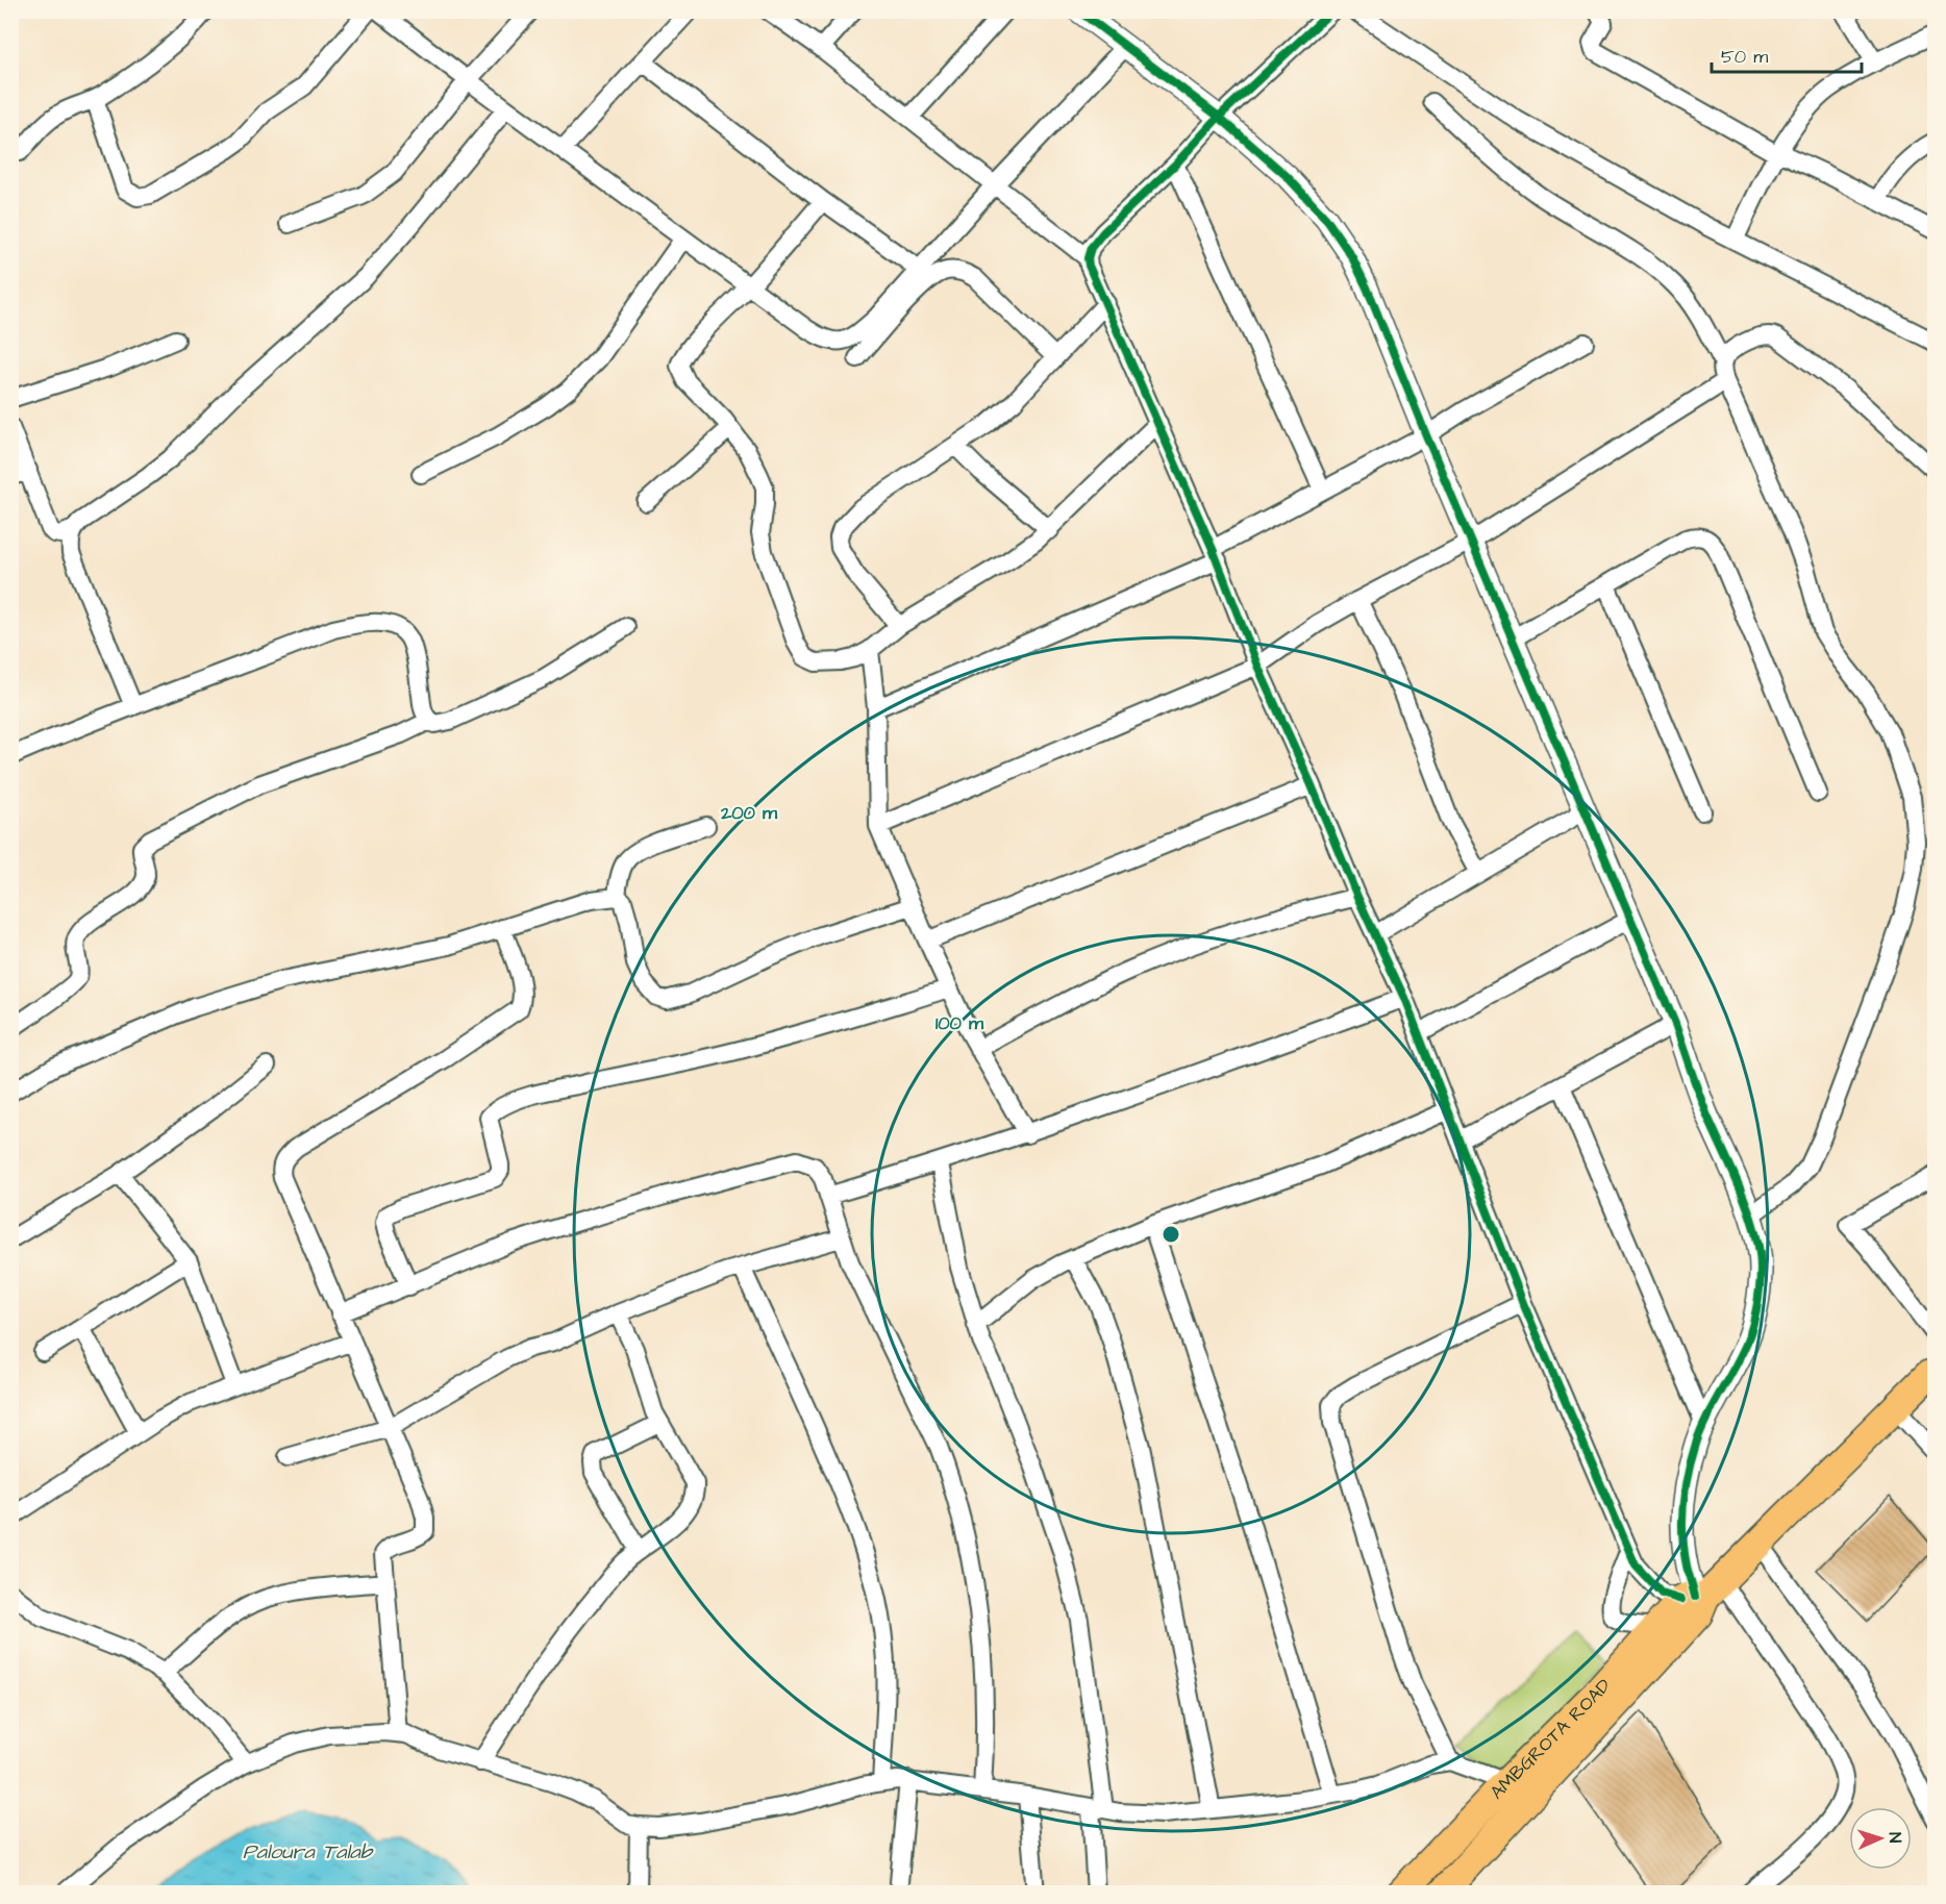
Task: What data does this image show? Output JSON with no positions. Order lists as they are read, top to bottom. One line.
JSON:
{"streets":{"main road":["AMBGROTA ROAD"]},"water":["Paloura Talab"],"scale_bar":"50 m","north":"right","rings":["200 m","100 m"]}
